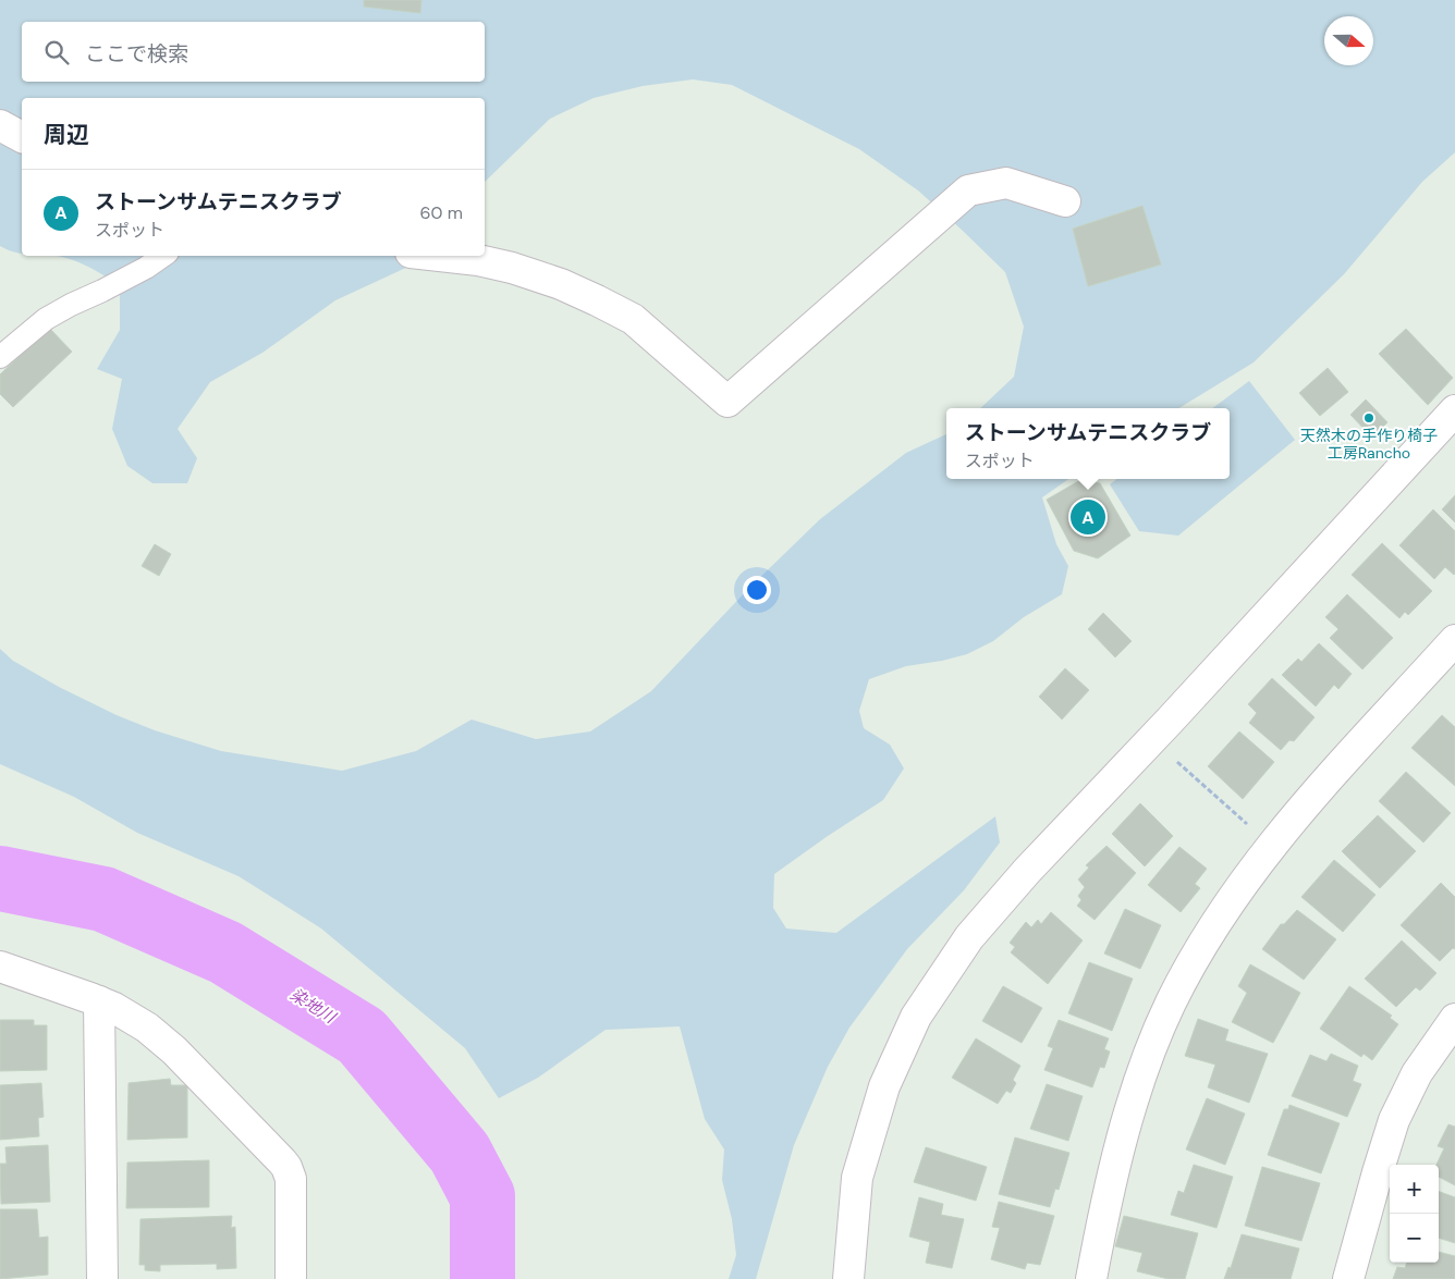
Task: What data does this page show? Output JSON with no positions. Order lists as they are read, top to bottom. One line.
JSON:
{"water":["染地川"],"places":["天然木の手作り椅子 工房Rancho"],"north":"right","page":{"search":"ここで検索","heading":"周辺","list":[{"mark":"A","name":"ストーンサムテニスクラブ","note":"スポット","value":"60 m"}],"popup":["ストーンサムテニスクラブ","スポット"],"pins":"A","map_buttons":["+","−"]}}
